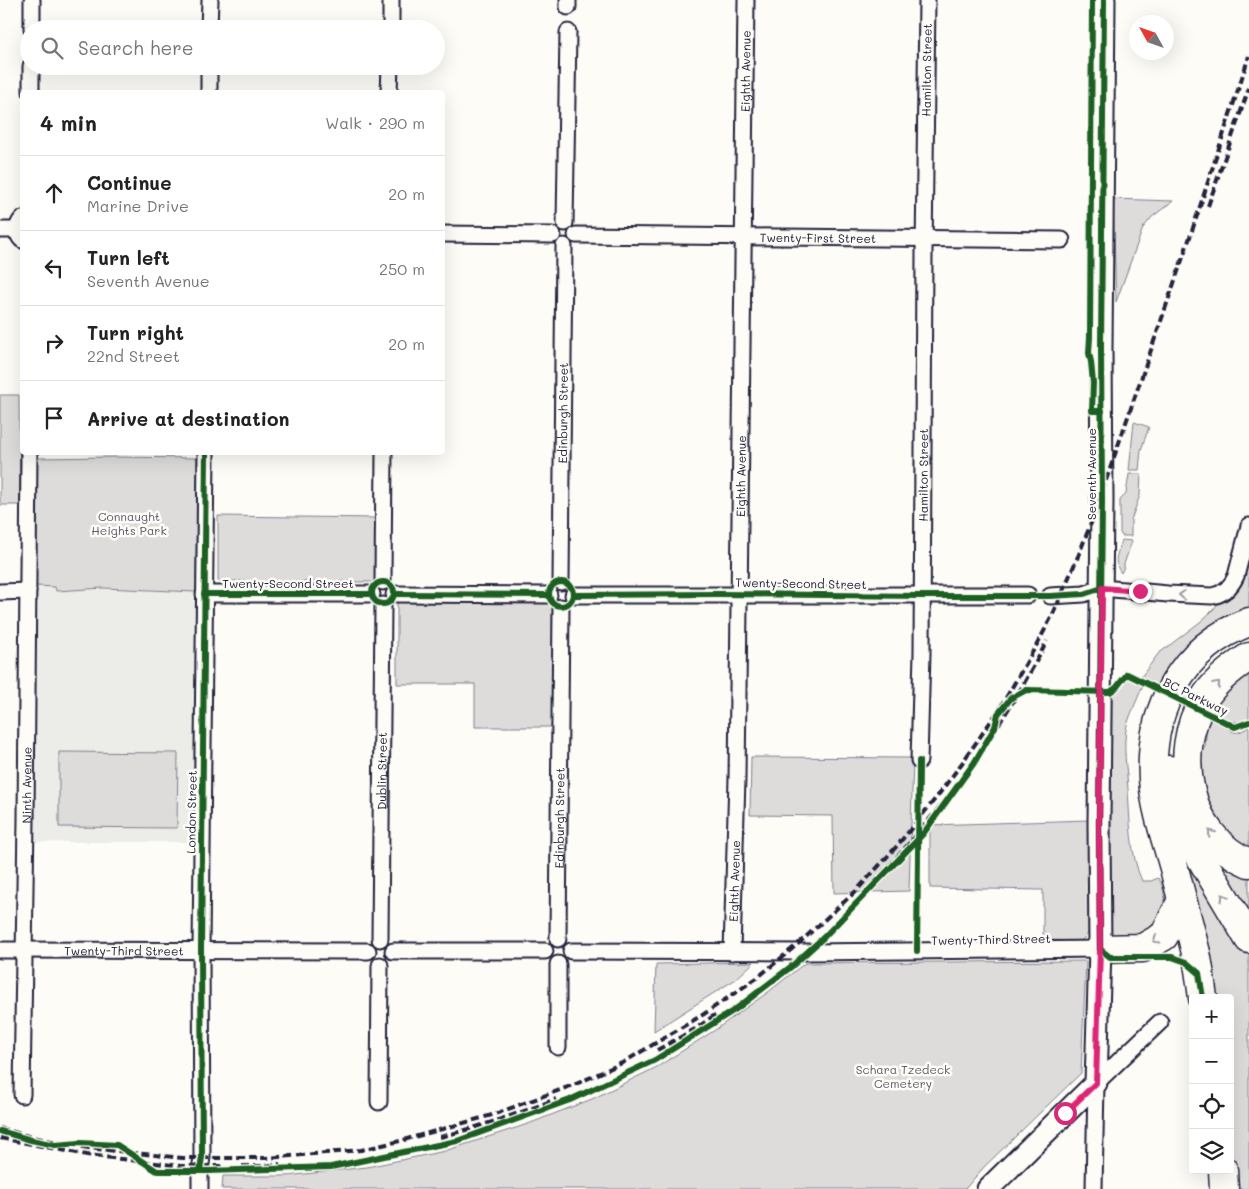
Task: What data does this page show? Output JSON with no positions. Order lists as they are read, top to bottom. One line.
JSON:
{"streets":{"street":["Hamilton Street","Eighth Avenue","Twenty-First Street","Edinburgh Street","Seventh Avenue","Twenty-Second Street","Dublin Street","Ninth Avenue","London Street","Twenty-Third Street"],"cycle path":["BC Parkway"]},"crossings":[["Hamilton Street","Twenty-First Street"],["Hamilton Street","Twenty-Second Street"],["Eighth Avenue","Twenty-First Street"],["Eighth Avenue","Twenty-Second Street"],["Eighth Avenue","Twenty-Third Street"],["Twenty-First Street","Edinburgh Street"],["Edinburgh Street","Twenty-Second Street"],["Edinburgh Street","Twenty-Third Street"],["Seventh Avenue","Twenty-Third Street"],["Twenty-Second Street","Dublin Street"],["Twenty-Second Street","London Street"],["Dublin Street","Twenty-Third Street"],["Ninth Avenue","Twenty-Third Street"],["London Street","Twenty-Third Street"]],"parks":["Connaught Heights Park","Schara Tzedeck Cemetery"],"north":"top left","page":{"search":"Search here","heading":["4 min","Walk · 290 m"],"list":[["Continue","Marine Drive","20 m"],["Turn left","Seventh Avenue","250 m"],["Turn right","22nd Street","20 m"],"Arrive at destination"],"map_buttons":["+","−"]}}
